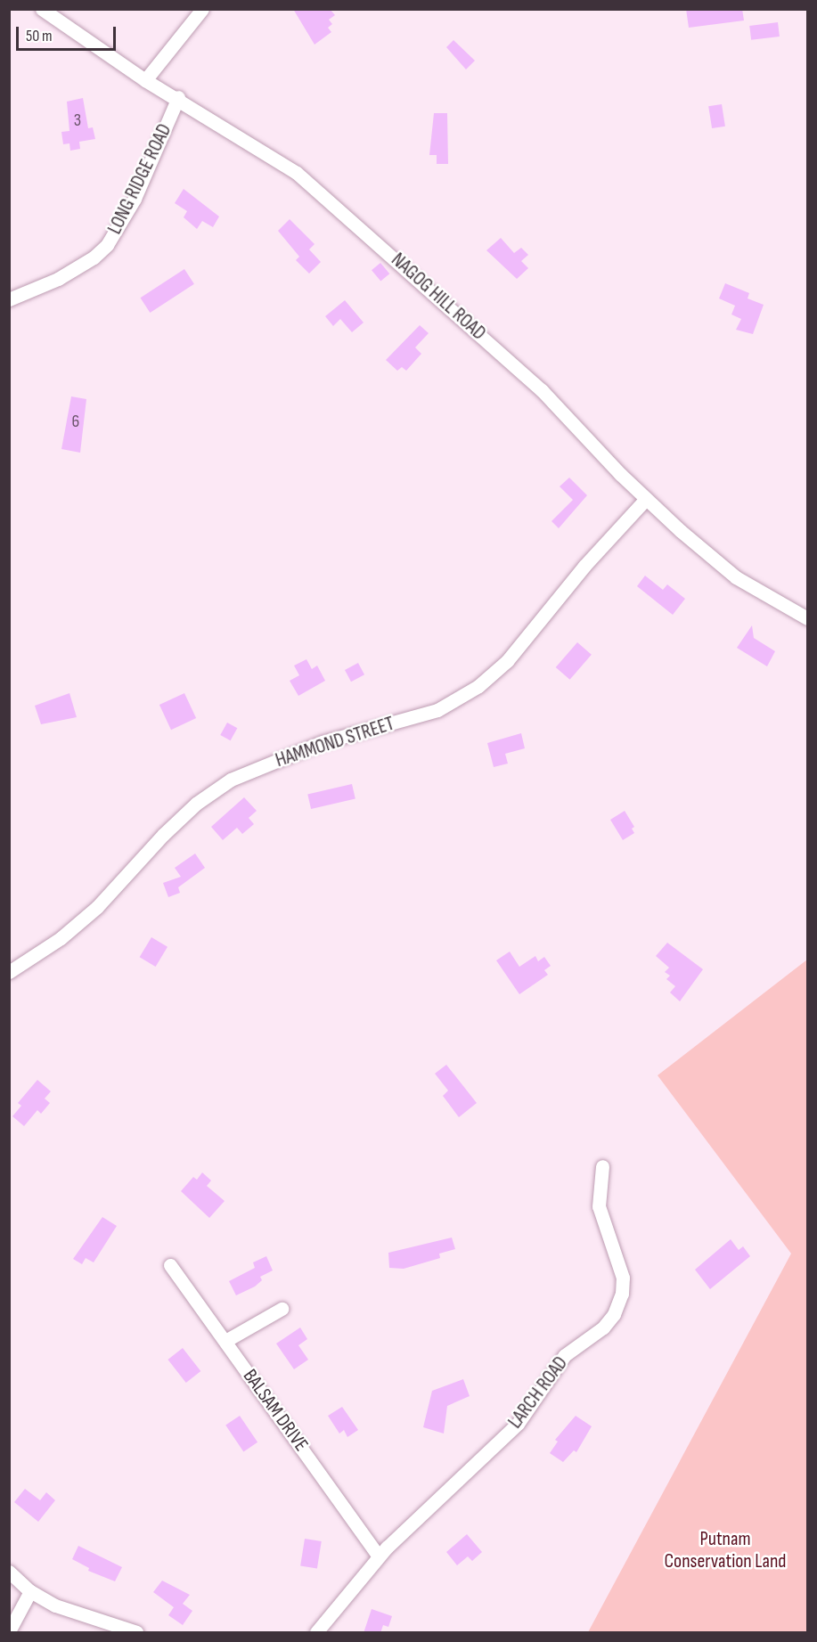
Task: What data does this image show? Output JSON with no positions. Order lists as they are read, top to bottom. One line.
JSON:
{"streets":{"street":["LONG RIDGE ROAD","NAGOG HILL ROAD","HAMMOND STREET","LARCH ROAD","BALSAM DRIVE"]},"crossings":[["LONG RIDGE ROAD","NAGOG HILL ROAD"],["NAGOG HILL ROAD","HAMMOND STREET"],["LARCH ROAD","BALSAM DRIVE"]],"parks":["Putnam Conservation Land"],"house_numbers":["3","6"],"scale_bar":"50 m"}
